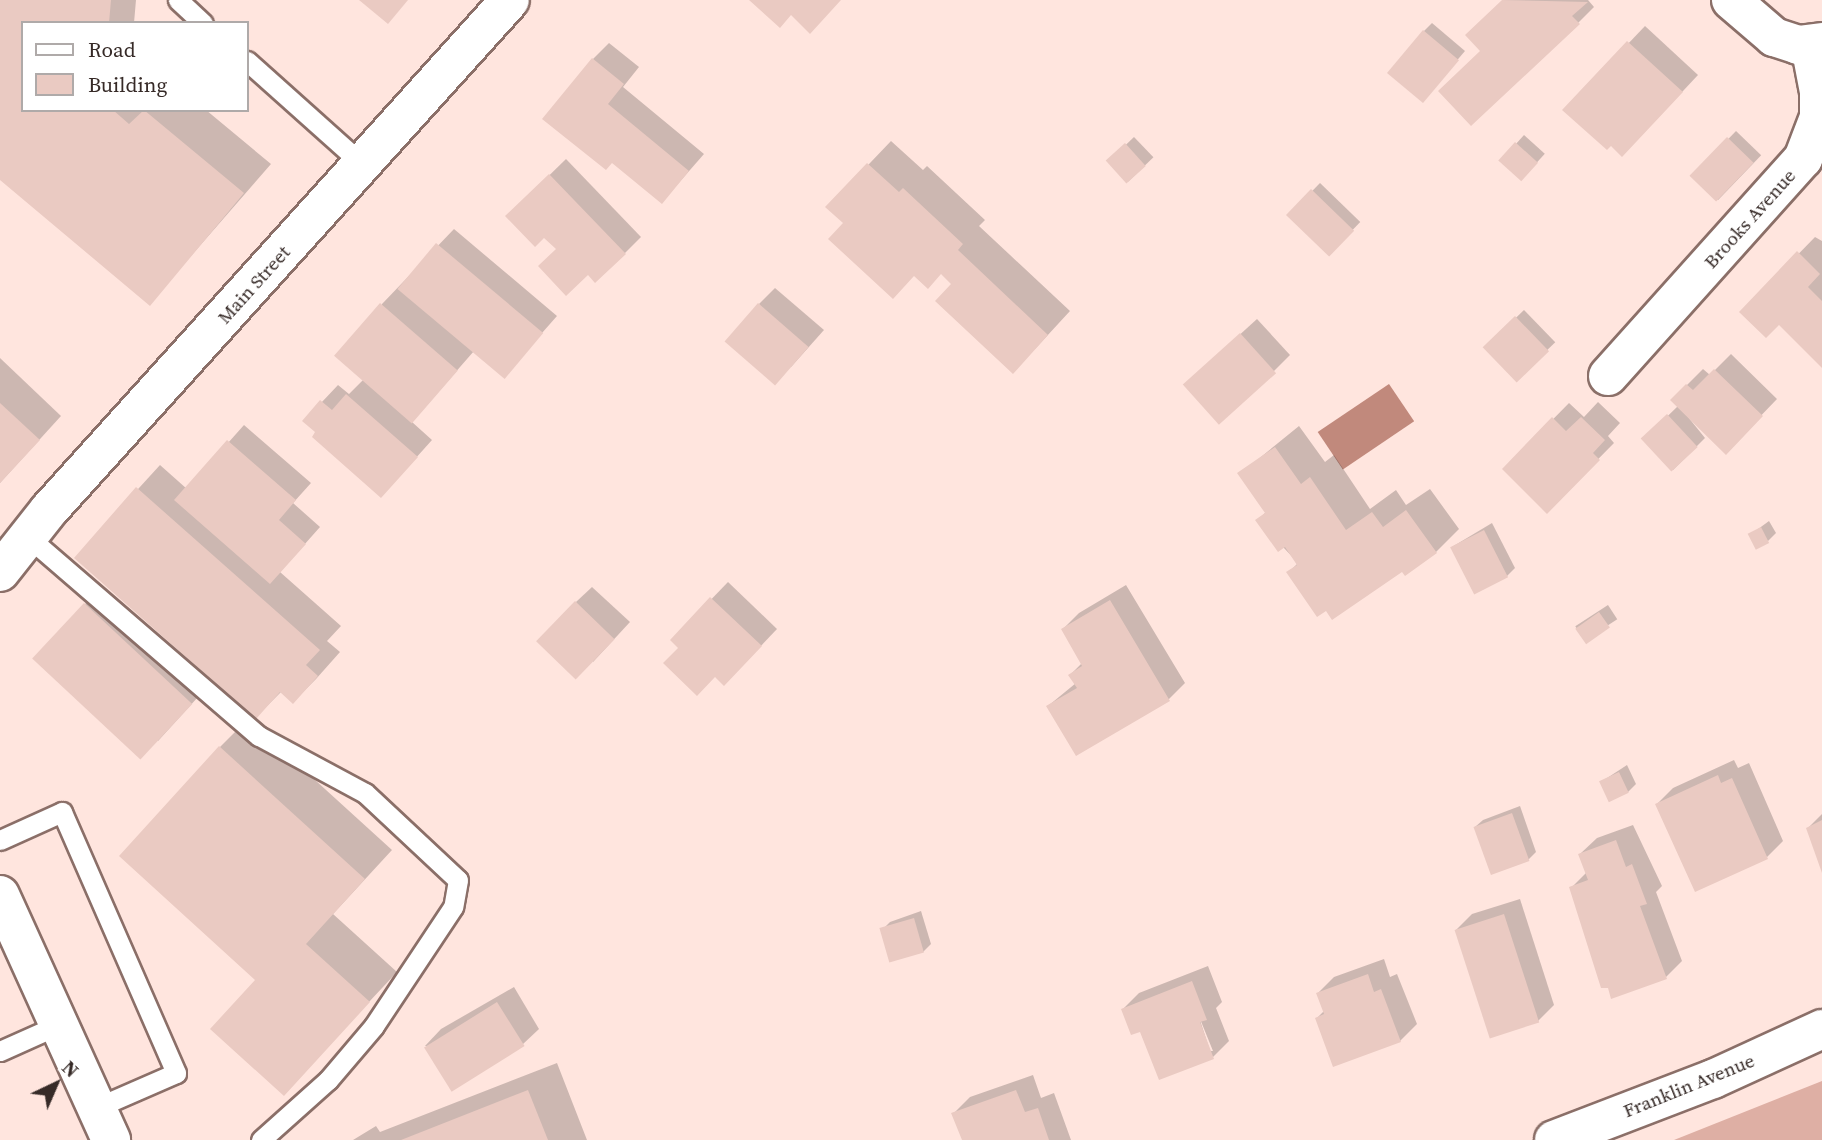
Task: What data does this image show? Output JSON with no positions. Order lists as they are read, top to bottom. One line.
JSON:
{"streets":{"street":["Brooks Avenue","Main Street","Franklin Avenue"]},"legend":["Road","Building"],"north":"top right"}
